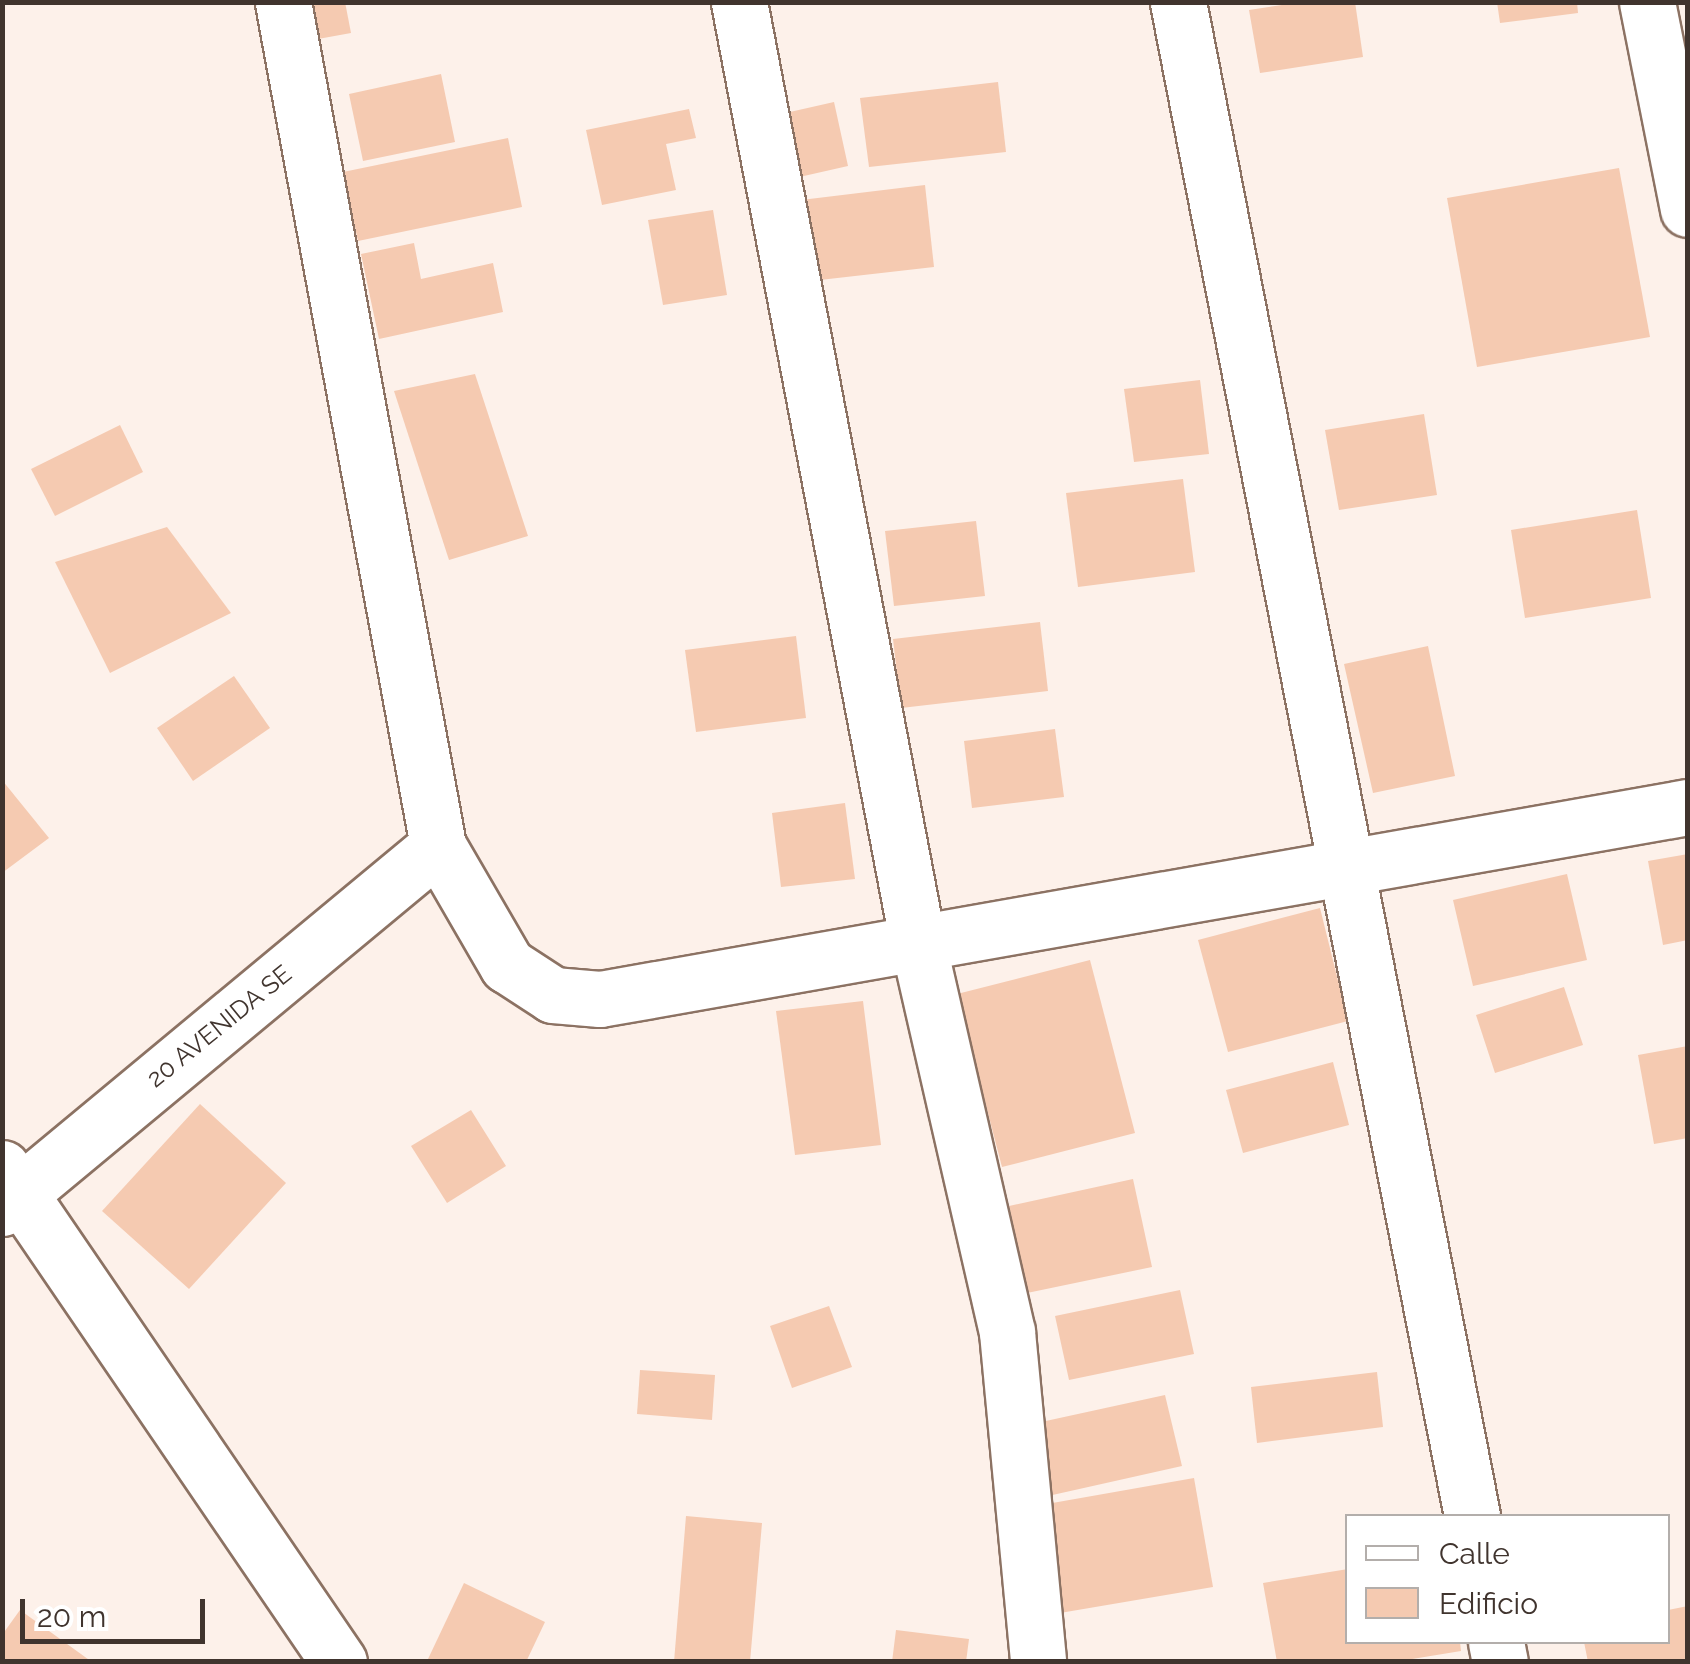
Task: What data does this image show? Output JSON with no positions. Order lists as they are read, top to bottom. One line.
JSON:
{"streets":{"street":["20 AVENIDA SE"]},"legend":["Calle","Edificio"],"scale_bar":"20 m"}
